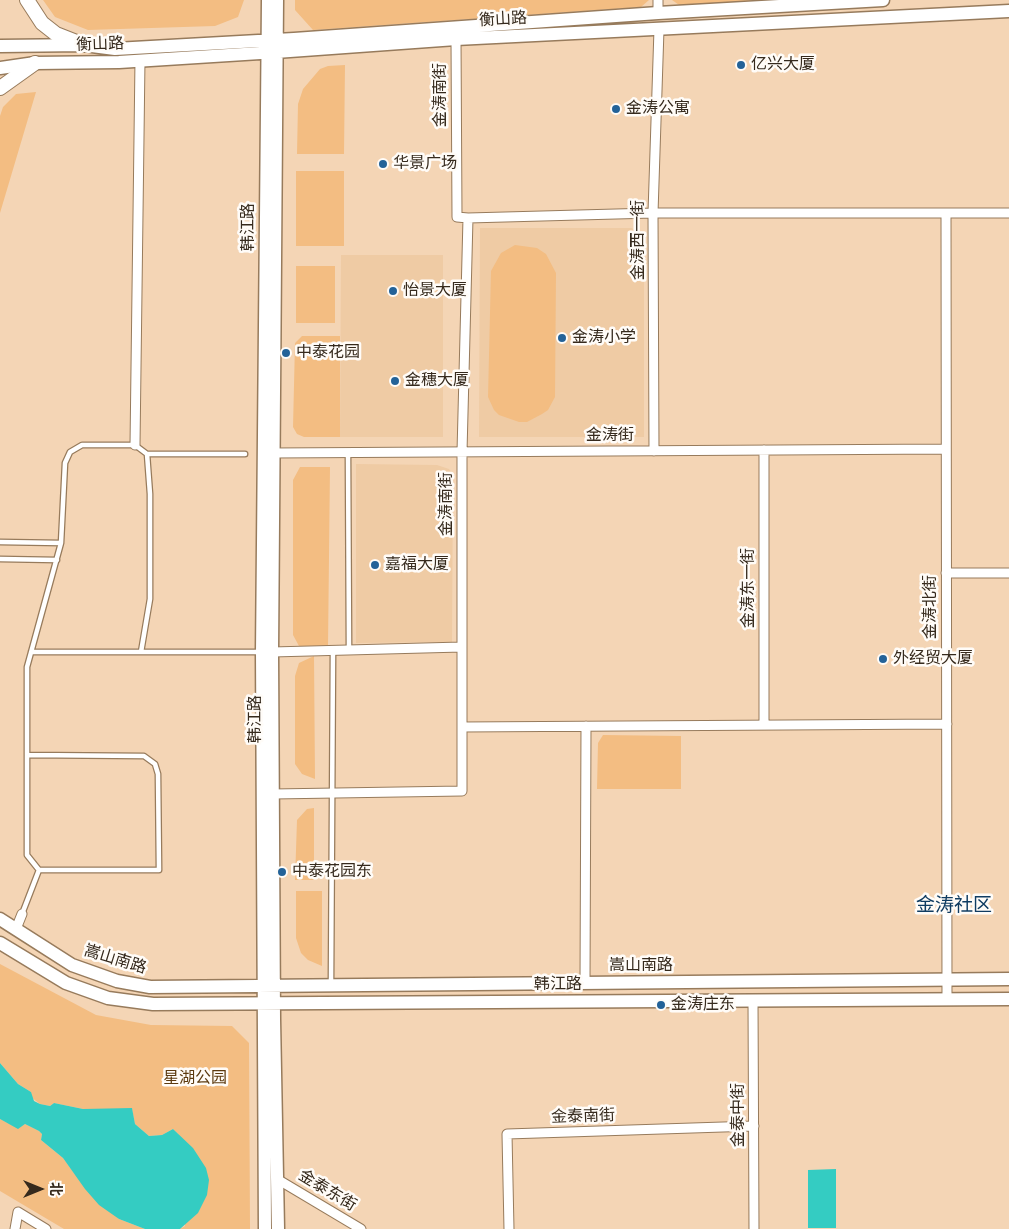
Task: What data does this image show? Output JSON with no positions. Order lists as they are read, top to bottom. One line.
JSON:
{"streets":{"street":["衡山路","金涛南街","韩江路","金涛西一街","金涛街","金涛东一街","金涛北街","嵩山南路","金泰中街","金泰南街","金泰东街"]},"crossings":[["衡山路","金涛南街"],["衡山路","韩江路"],["衡山路","金涛西一街"],["金涛南街","韩江路"],["金涛南街","金涛街"],["韩江路","金涛街"],["韩江路","嵩山南路"],["韩江路","金泰中街"],["韩江路","金泰东街"],["金涛西一街","金涛街"],["金涛街","金涛东一街"],["金涛街","金涛北街"],["金涛北街","嵩山南路"],["金泰中街","金泰南街"]],"districts":["金涛社区"],"parks":["星湖公园"],"places":["亿兴大厦","金涛公寓","华景广场","怡景大厦","金涛小学","中泰花园","金穗大厦","嘉福大厦","外经贸大厦","中泰花园东","金涛庄东"],"north":"right"}
